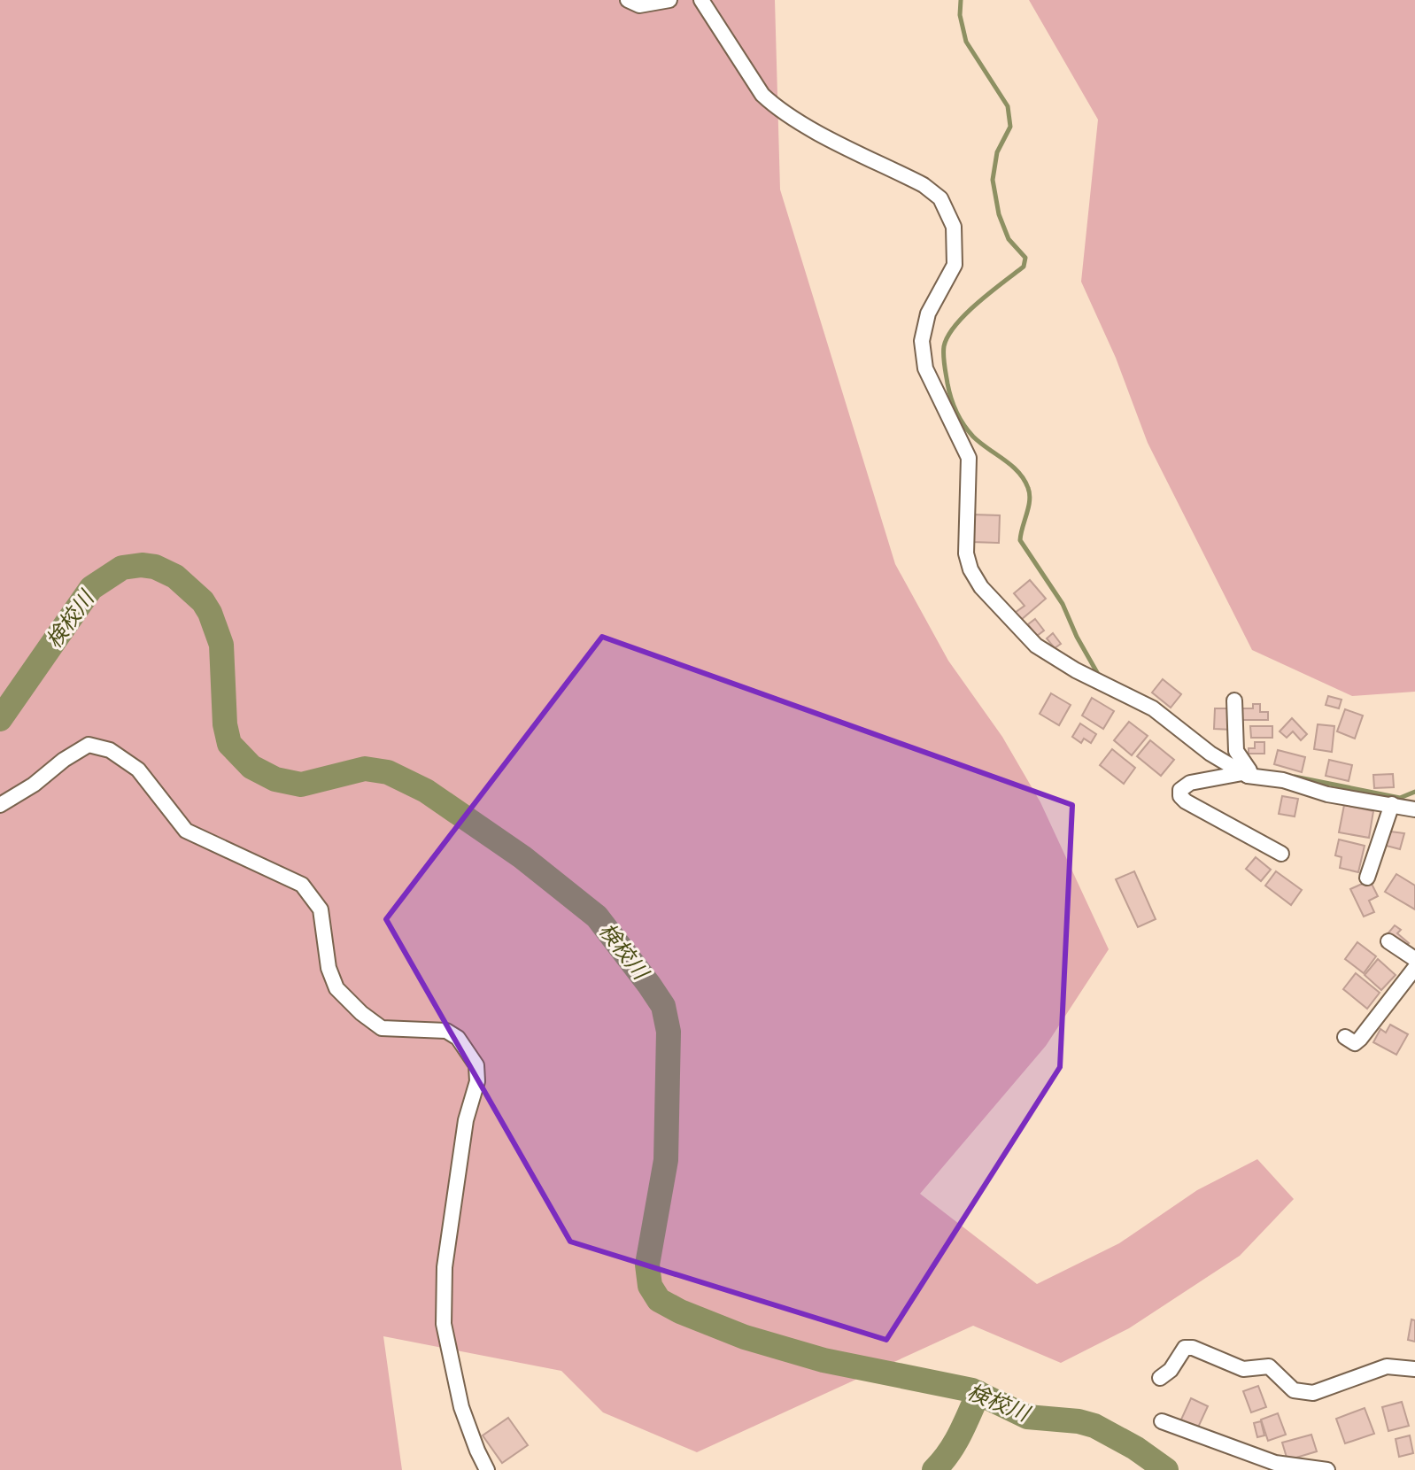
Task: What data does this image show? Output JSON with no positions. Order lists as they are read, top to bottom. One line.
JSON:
{"water":["検校川"]}
